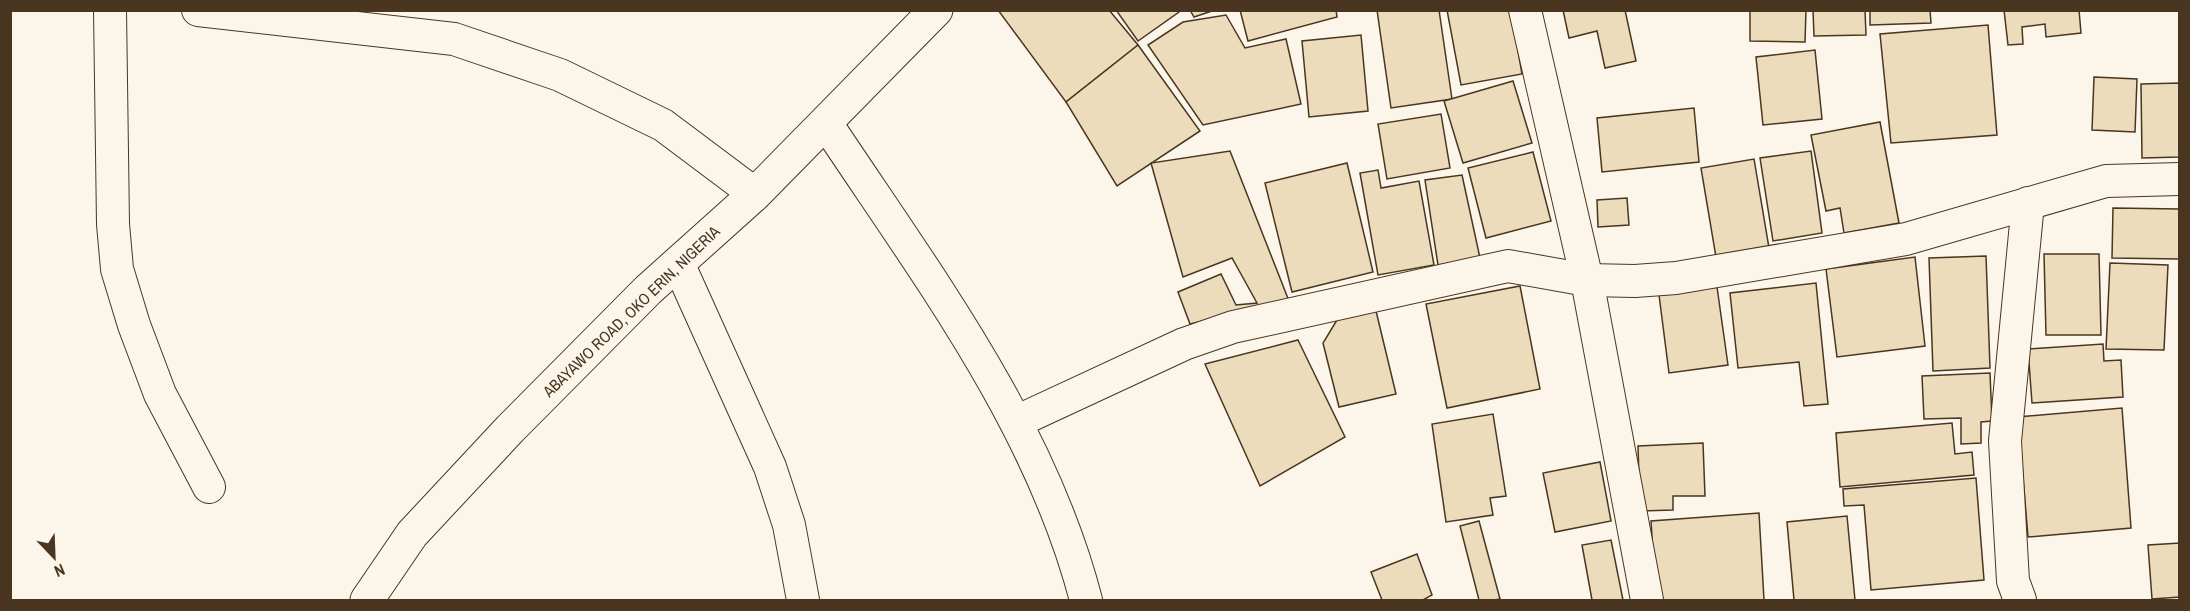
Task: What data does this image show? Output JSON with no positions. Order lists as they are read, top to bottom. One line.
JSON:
{"streets":{"street":["ABAYAWO ROAD, OKO ERIN, NIGERIA"]},"north":"bottom right"}
